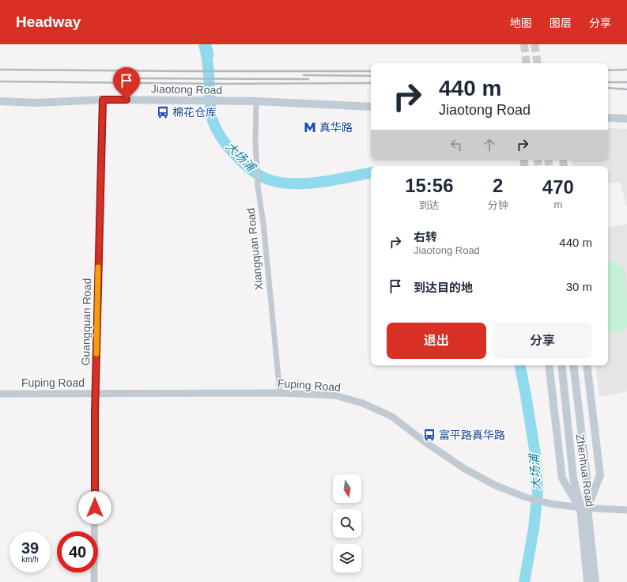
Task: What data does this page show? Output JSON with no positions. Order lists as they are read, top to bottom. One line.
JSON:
{"streets":{"main road":["Jiaotong Road","Zhenhua Road"],"street":["Xiangquan Road","Guangquan Road","Fuping Road"]},"crossings":[["Jiaotong Road","Xiangquan Road"],["Jiaotong Road","Guangquan Road"],["Xiangquan Road","Fuping Road"],["Guangquan Road","Fuping Road"],["Fuping Road","Zhenhua Road"]],"water":["大场浦"],"places":{"bus stop":["棉花仓库","富平路真华路"],"metro station":["真华路"]},"north":"bottom","page":{"header":"Headway","nav":["地图","图层","分享"],"turn":["440 m","Jiaotong Road"],"eta":["15:56","到达","2","分钟","470","m"],"list":[{"name":"右转","note":"Jiaotong Road","value":"440 m"},{"name":"到达目的地","value":"30 m"}],"buttons":["退出","分享"],"speed":"39 km/h","limit":"40"}}
